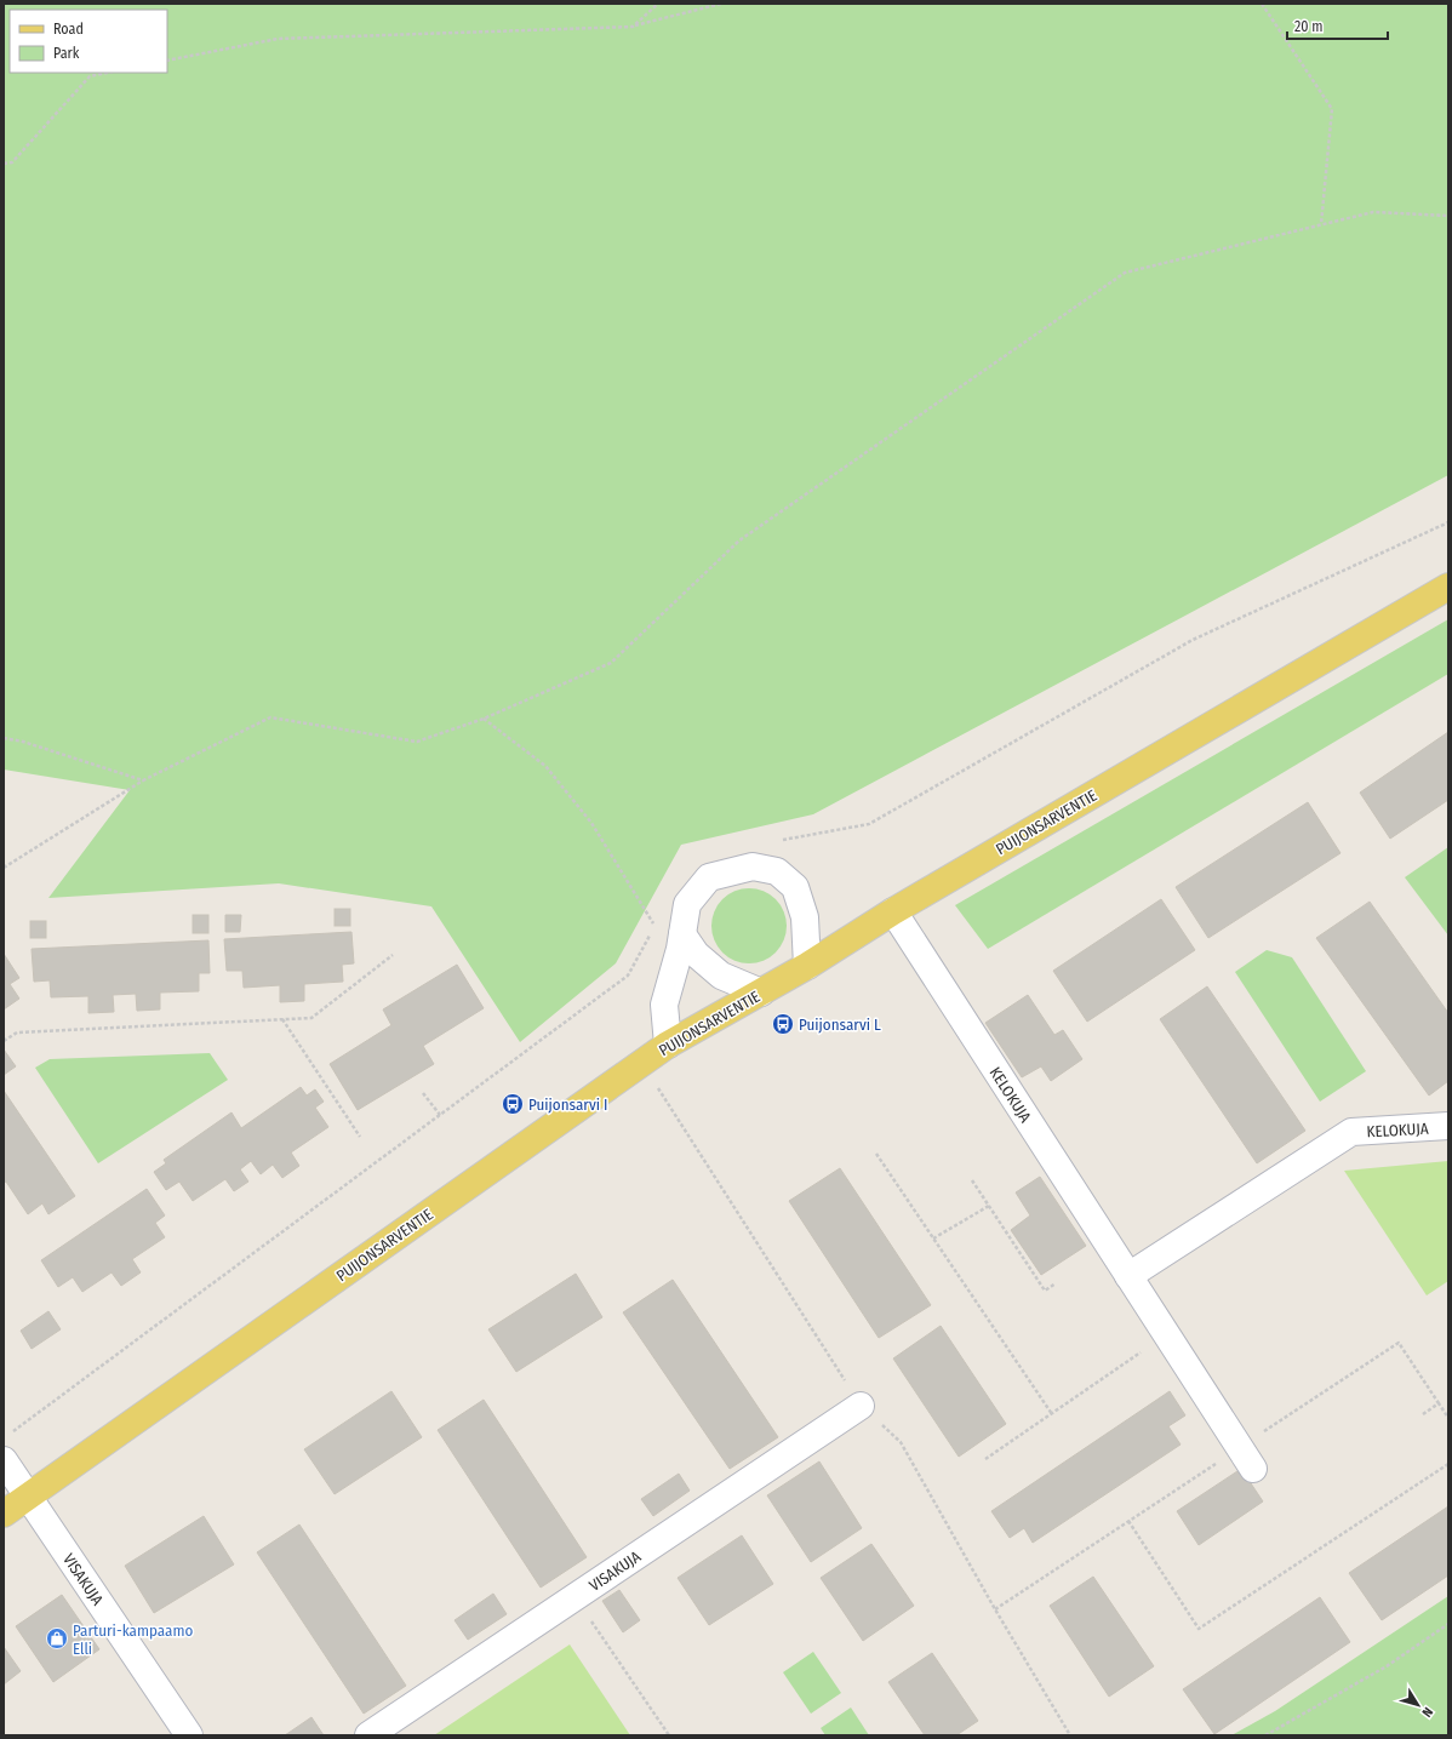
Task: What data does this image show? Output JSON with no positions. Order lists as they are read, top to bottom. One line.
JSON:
{"streets":{"main road":["PUIJONSARVENTIE"],"street":["KELOKUJA","VISAKUJA"]},"crossings":[["PUIJONSARVENTIE","KELOKUJA"],["PUIJONSARVENTIE","VISAKUJA"]],"places":{"bus stop":["Puijonsarvi L","Puijonsarvi I"],"shop":["Parturi-kampaamo Elli"]},"legend":["Road","Park"],"scale_bar":"20 m","north":"bottom right"}
